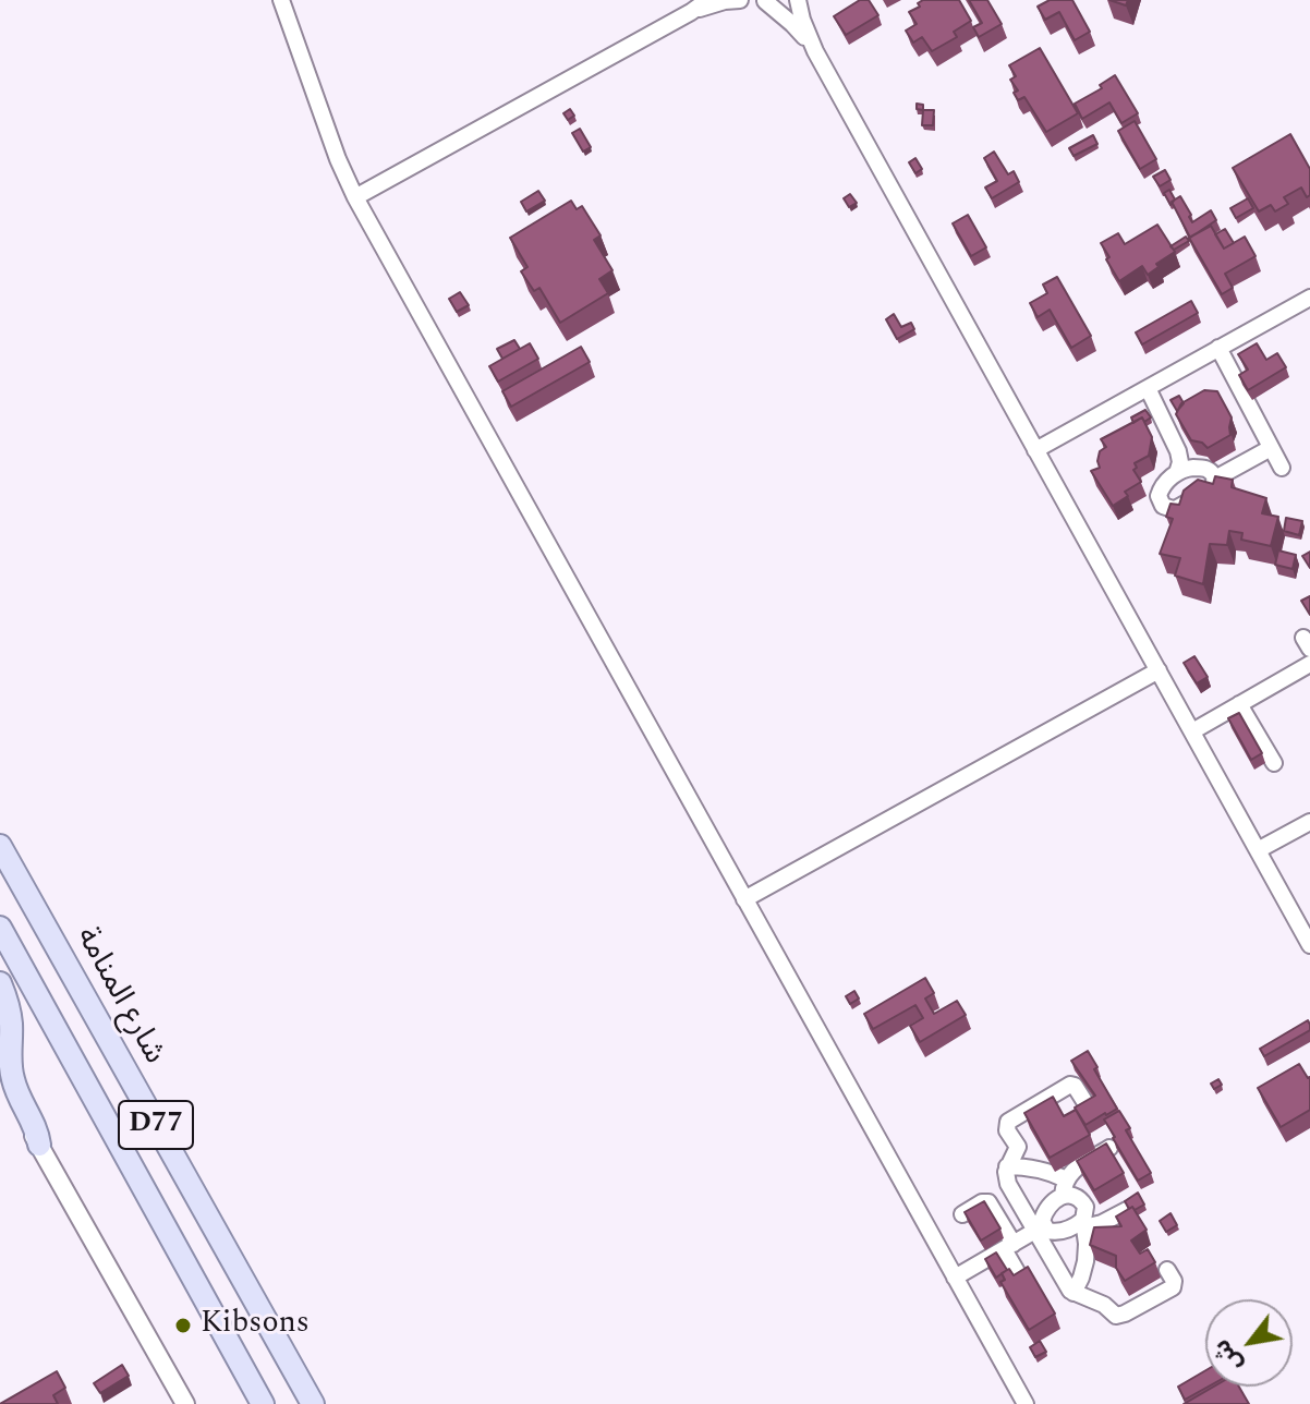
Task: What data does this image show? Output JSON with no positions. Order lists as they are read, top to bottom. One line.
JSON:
{"streets":{"main road":["شارع المنامة","D77"]},"places":["Kibsons"],"north":"bottom left"}
